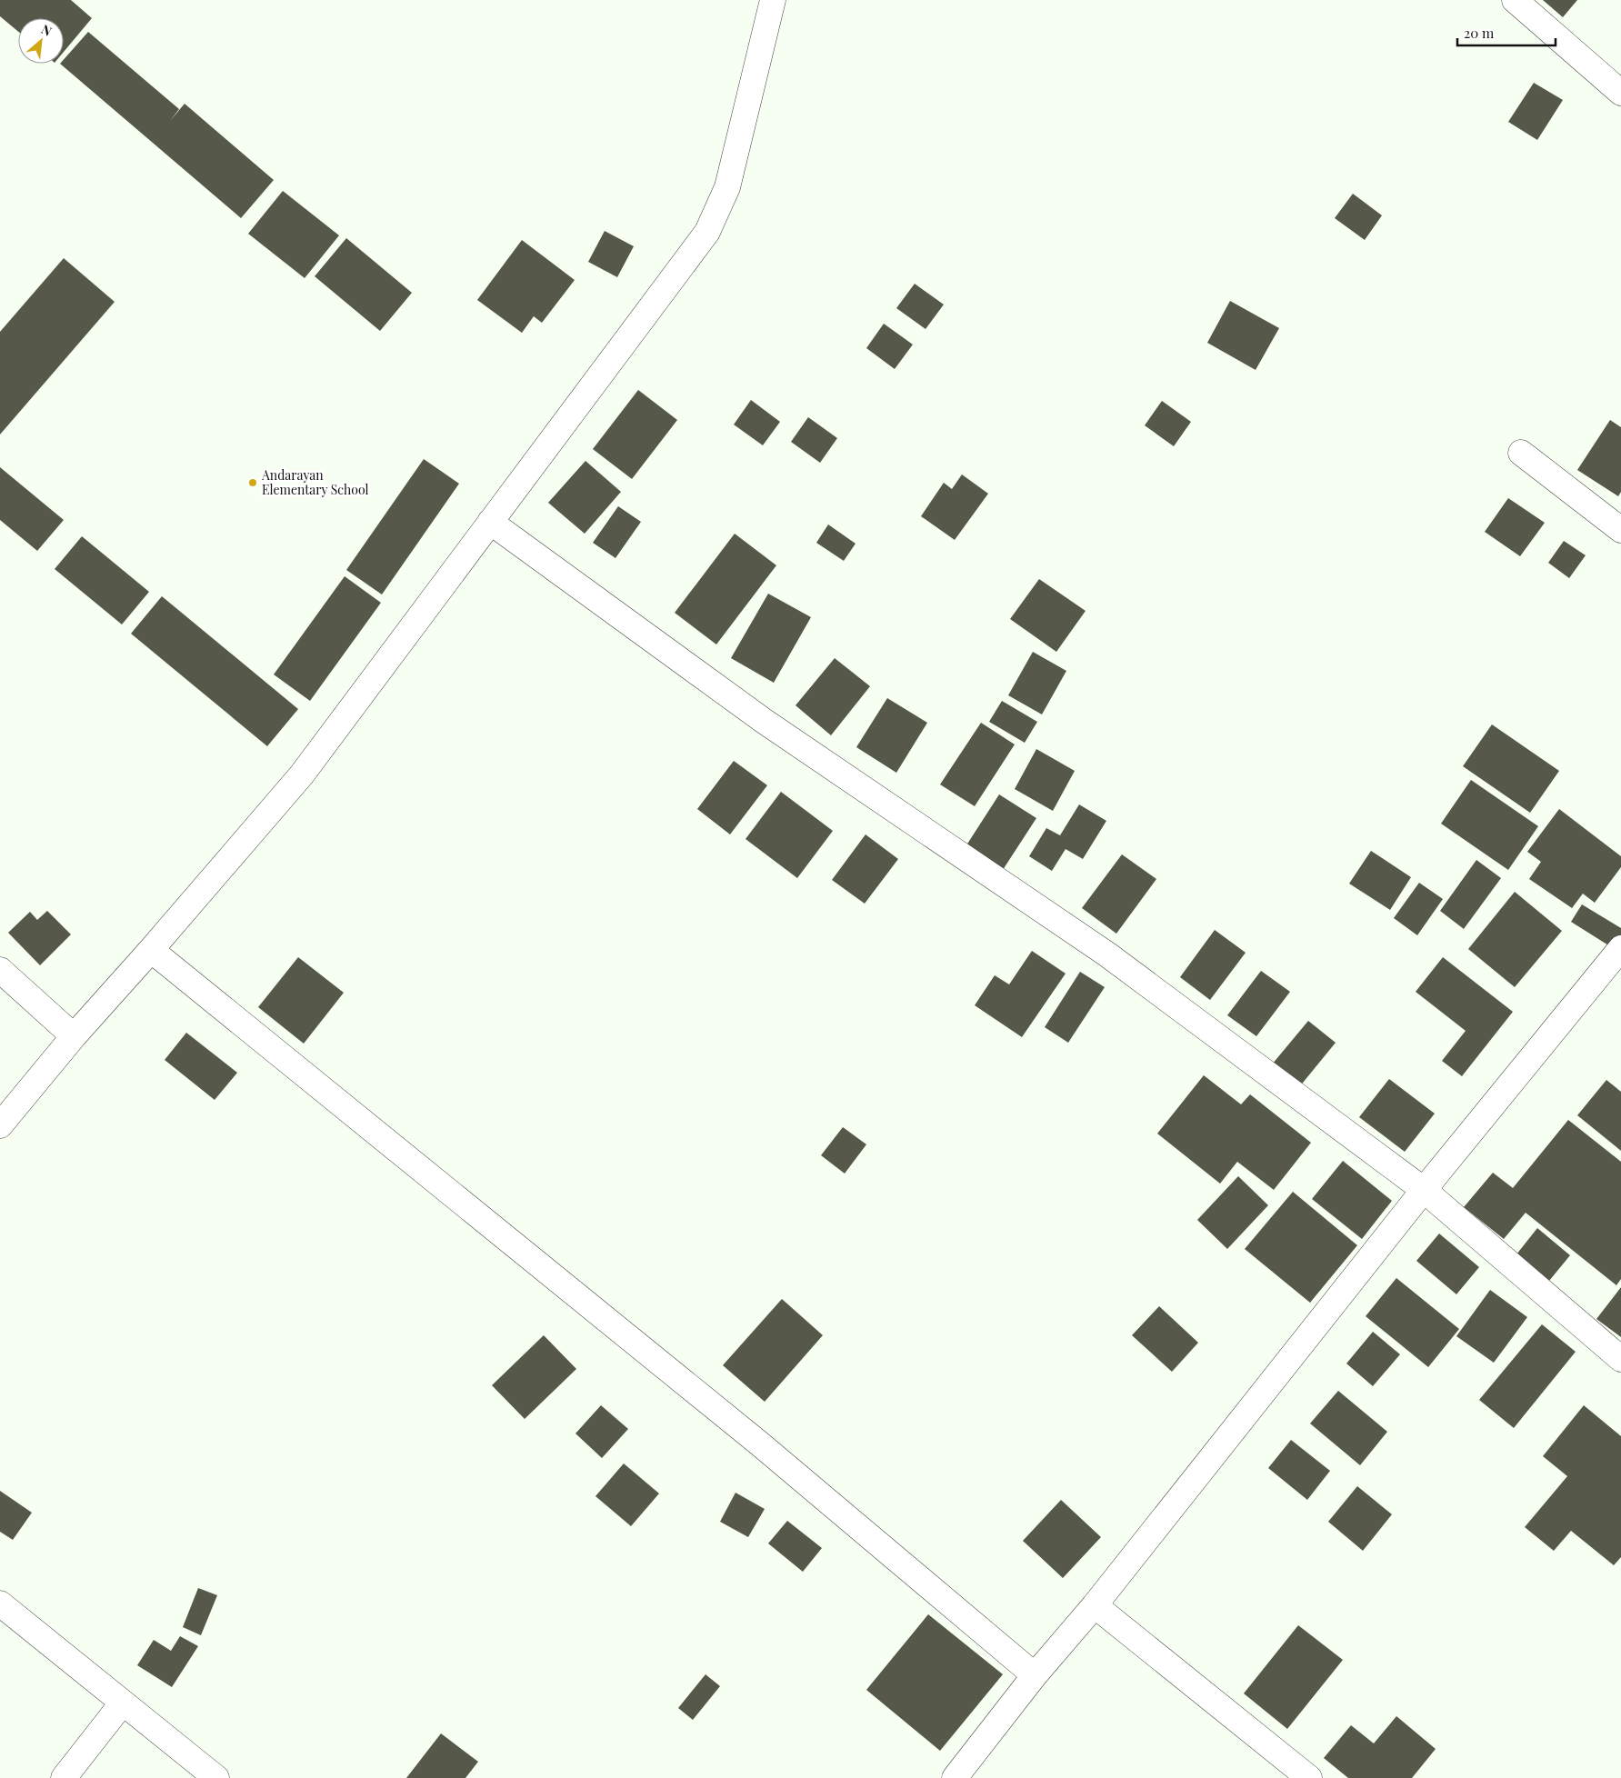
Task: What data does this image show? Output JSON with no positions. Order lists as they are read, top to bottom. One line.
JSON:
{"places":["Andarayan Elementary School"],"scale_bar":"20 m","north":"top right"}
